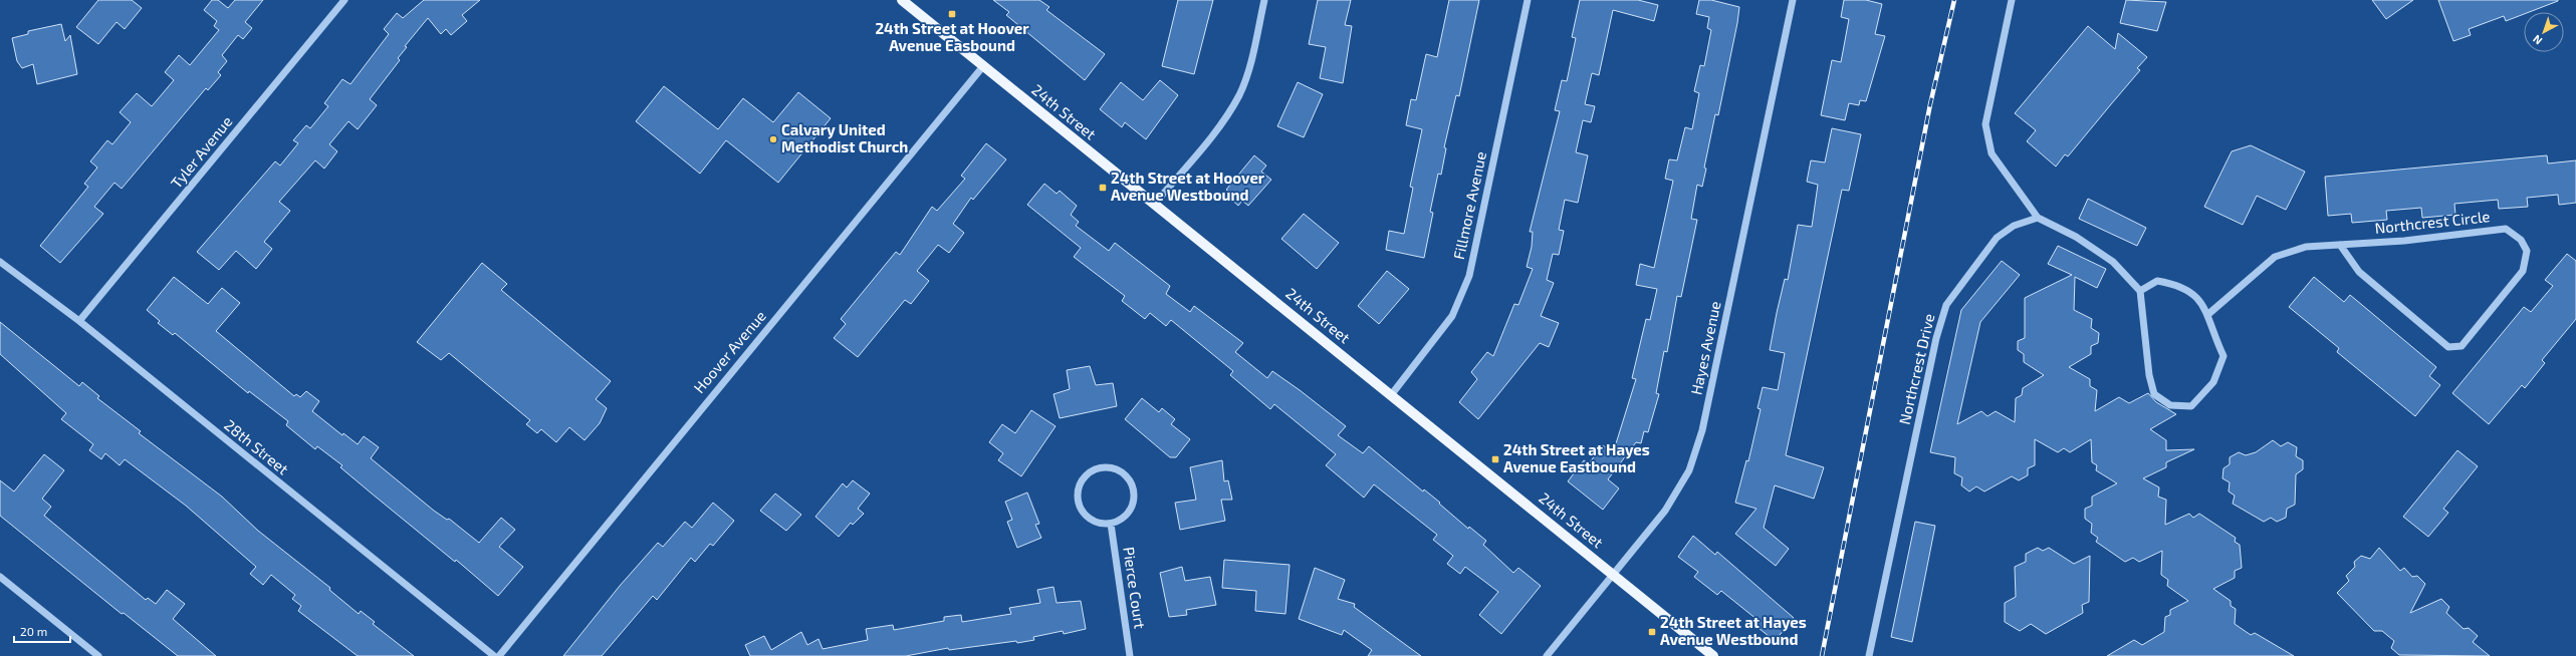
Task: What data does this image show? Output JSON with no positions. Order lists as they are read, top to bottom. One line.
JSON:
{"streets":{"main road":["24th Street"],"street":["Tyler Avenue","Fillmore Avenue","Northcrest Circle","Hayes Avenue","Hoover Avenue","Northcrest Drive","28th Street","Pierce Court"]},"crossings":[["24th Street","Fillmore Avenue"],["24th Street","Hayes Avenue"],["24th Street","Hoover Avenue"],["Tyler Avenue","28th Street"]],"places":{"transit":["24th Street at Hoover Avenue Easbound","24th Street at Hoover Avenue Westbound","24th Street at Hayes Avenue Eastbound","24th Street at Hayes Avenue Westbound"],"other":["Calvary United Methodist Church"]},"scale_bar":"20 m","north":"bottom left"}
